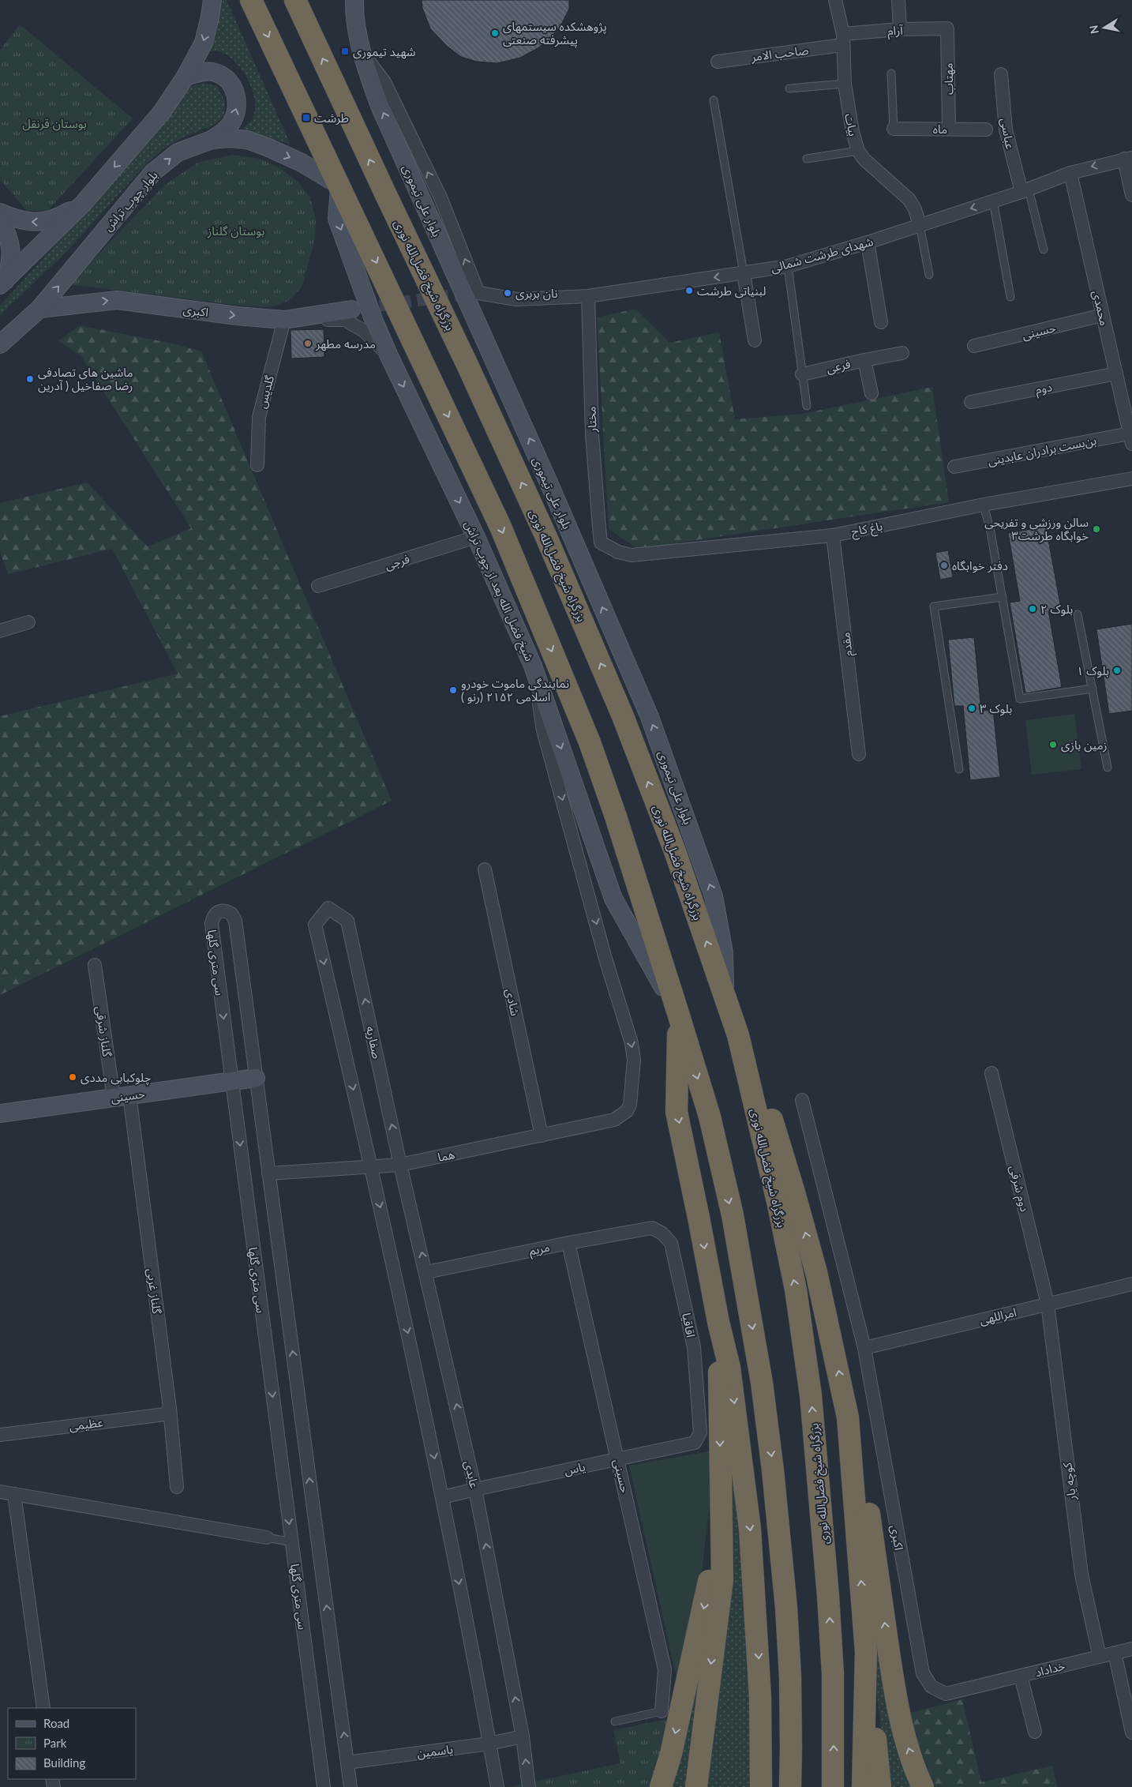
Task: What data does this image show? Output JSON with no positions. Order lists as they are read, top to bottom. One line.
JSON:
{"streets":{"highway":["بزرگراه شیخ فضل‌الله نوری"],"main road":["بلوار چوب‌ تراش","بلوار علی تیموری","اکبری","حسینی","شیخ فضل الله بعد از چوب تراش"],"street":["آرام","صاحب الامر","مهتاب","بیات","ماه","عباسی","شهدای طرشت شمالی","محمدی","فرعی","دوم","گلدیس","مختار","بن‌بست برادران عابدینی","باغ کاج","فرجی","مقدم","سی متری گلها","شادی","گلناز شرقی","صفاریه","هما","دوم شرقی","مریم","گلناز غربی","امراللهی","اقاقیا","عظیمی","یاس","عابدی","کوچه یار","خداداد","یاسمین"]},"crossings":[["آرام","صاحب الامر"],["آرام","مهتاب"],["آرام","بیات"],["صاحب الامر","بیات"],["مهتاب","ماه"],["بیات","شهدای طرشت شمالی"],["عباسی","شهدای طرشت شمالی"],["بلوار چوب‌ تراش","اکبری"],["بلوار چوب‌ تراش","شیخ فضل الله بعد از چوب تراش"],["بلوار علی تیموری","شهدای طرشت شمالی"],["بلوار علی تیموری","بزرگراه شیخ فضل‌الله نوری"],["شهدای طرشت شمالی","محمدی"],["شهدای طرشت شمالی","مختار"],["محمدی","حسینی"],["محمدی","دوم"],["محمدی","بن‌بست برادران عابدینی"],["اکبری","گلدیس"],["اکبری","امراللهی"],["اکبری","خداداد"],["حسینی","سی متری گلها"],["حسینی","گلناز شرقی"],["حسینی","مریم"],["حسینی","گلناز غربی"],["حسینی","یاس"],["مختار","باغ کاج"],["باغ کاج","مقدم"],["فرجی","شیخ فضل الله بعد از چوب تراش"],["شیخ فضل الله بعد از چوب تراش","هما"],["سی متری گلها","هما"],["سی متری گلها","یاسمین"],["شادی","هما"],["گلناز شرقی","گلناز غربی"],["صفاریه","هما"],["صفاریه","عابدی"],["هما","عابدی"],["دوم شرقی","امراللهی"],["دوم شرقی","کوچه یار"],["مریم","اقاقیا"],["مریم","عابدی"],["گلناز غربی","عظیمی"],["امراللهی","کوچه یار"],["اقاقیا","یاس"],["یاس","عابدی"],["عابدی","یاسمین"],["کوچه یار","خداداد"]],"one_way":["بلوار علی تیموری","شهدای طرشت شمالی","شیخ فضل الله بعد از چوب تراش","هما"],"parks":["بوستان قرنقل","بوستان گلناز"],"places":{"other":["پژوهشکده سیستمهای پیشرفته صنعتی","لبنیاتی طرشت","نان بربری","مدرسه مطهر","ماشین های تصادفی رضا صفاخیل ( آدرین","سالن ورزشی و تفریحی خوابگاه طرشت۳","دفتر خوابگاه","بلوک ۲","بلوک ۱","نمایندگی ماموت خودرو ( رنو) اسلامی ۲۱۵۲","بلوک ۳","زمین بازی","چلوکبابی مددی"],"transit":["شهید تیموری","طرشت"]},"legend":["Road","Park","Building"],"north":"left"}
